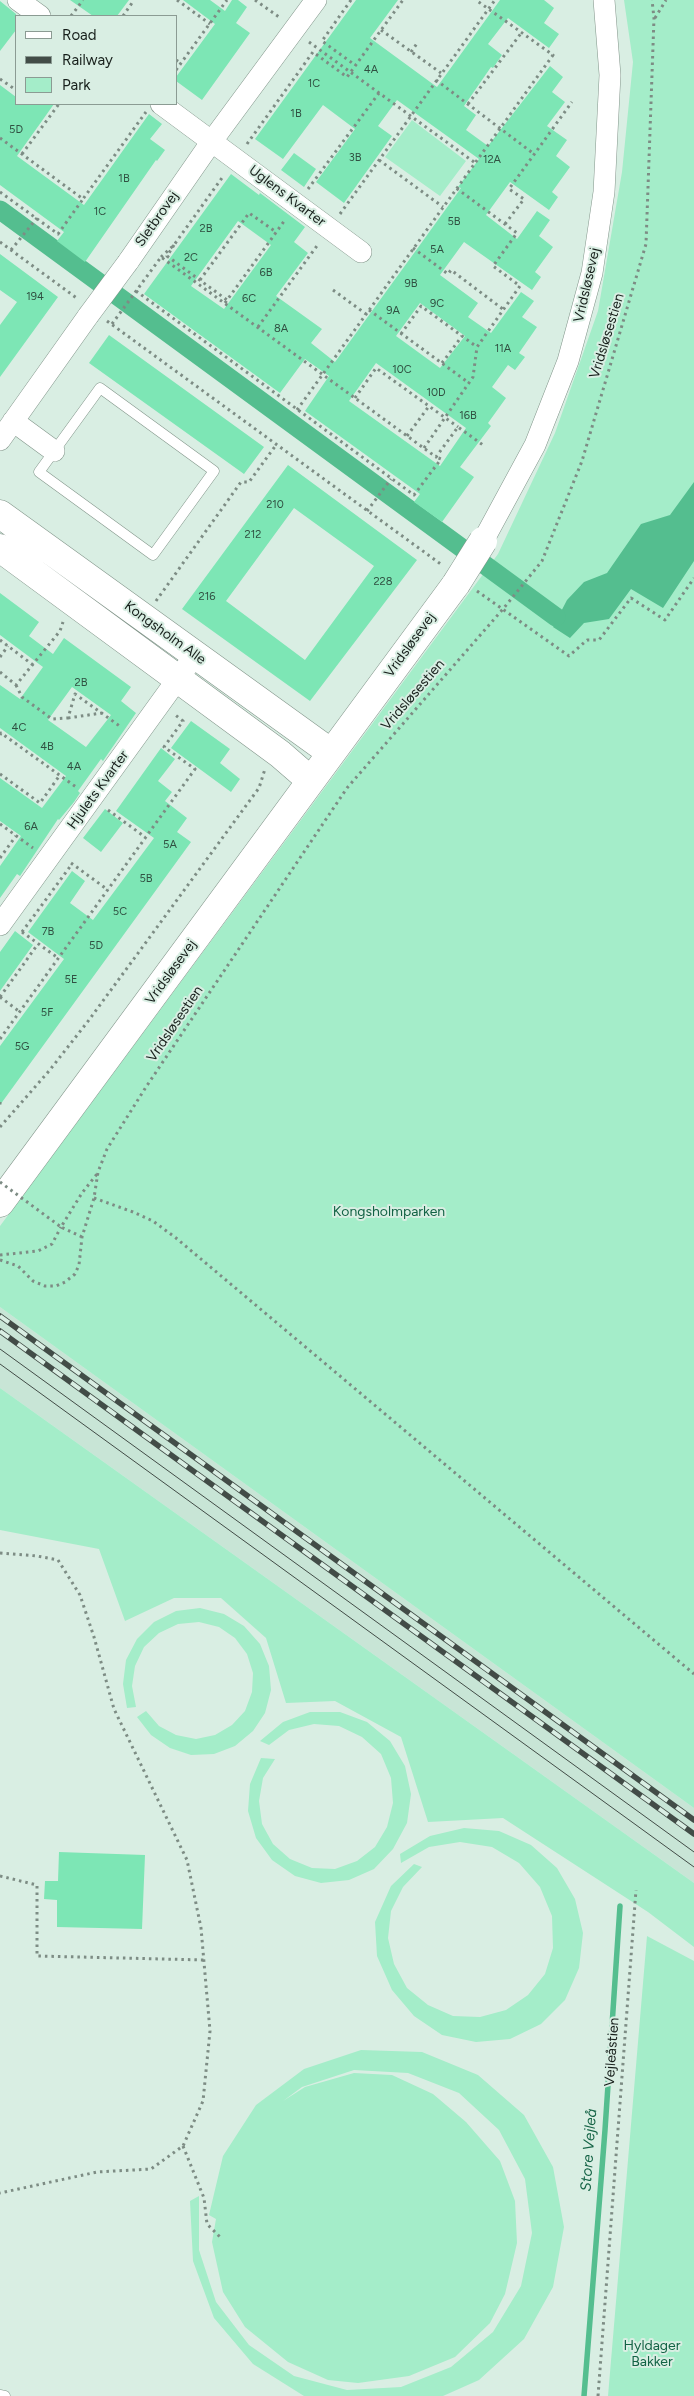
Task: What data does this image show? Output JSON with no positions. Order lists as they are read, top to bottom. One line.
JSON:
{"streets":{"street":["Uglens Kvarter","Sletbrovej","Vridsløsevej","Kongsholm Alle","Hjulets Kvarter"],"path":["Vridsløsestien","Vejleåstien"]},"crossings":[["Uglens Kvarter","Sletbrovej"],["Vridsløsevej","Kongsholm Alle"],["Kongsholm Alle","Hjulets Kvarter"]],"water":["Store Vejleå"],"parks":["Kongsholmparken","Hyldager Bakker"],"house_numbers":["4A","1C","1B","5D","3B","12A","1B","1C","5B","2B","5A","2C","6B","9B","194","6C","9C","9A","8A","11A","10C","10D","16B","210","212","228","216","2B","4C","4B","4A","6A","5A","5B","5C","7B","5D","5E","5F","5G"],"legend":["Road","Railway","Park"]}
